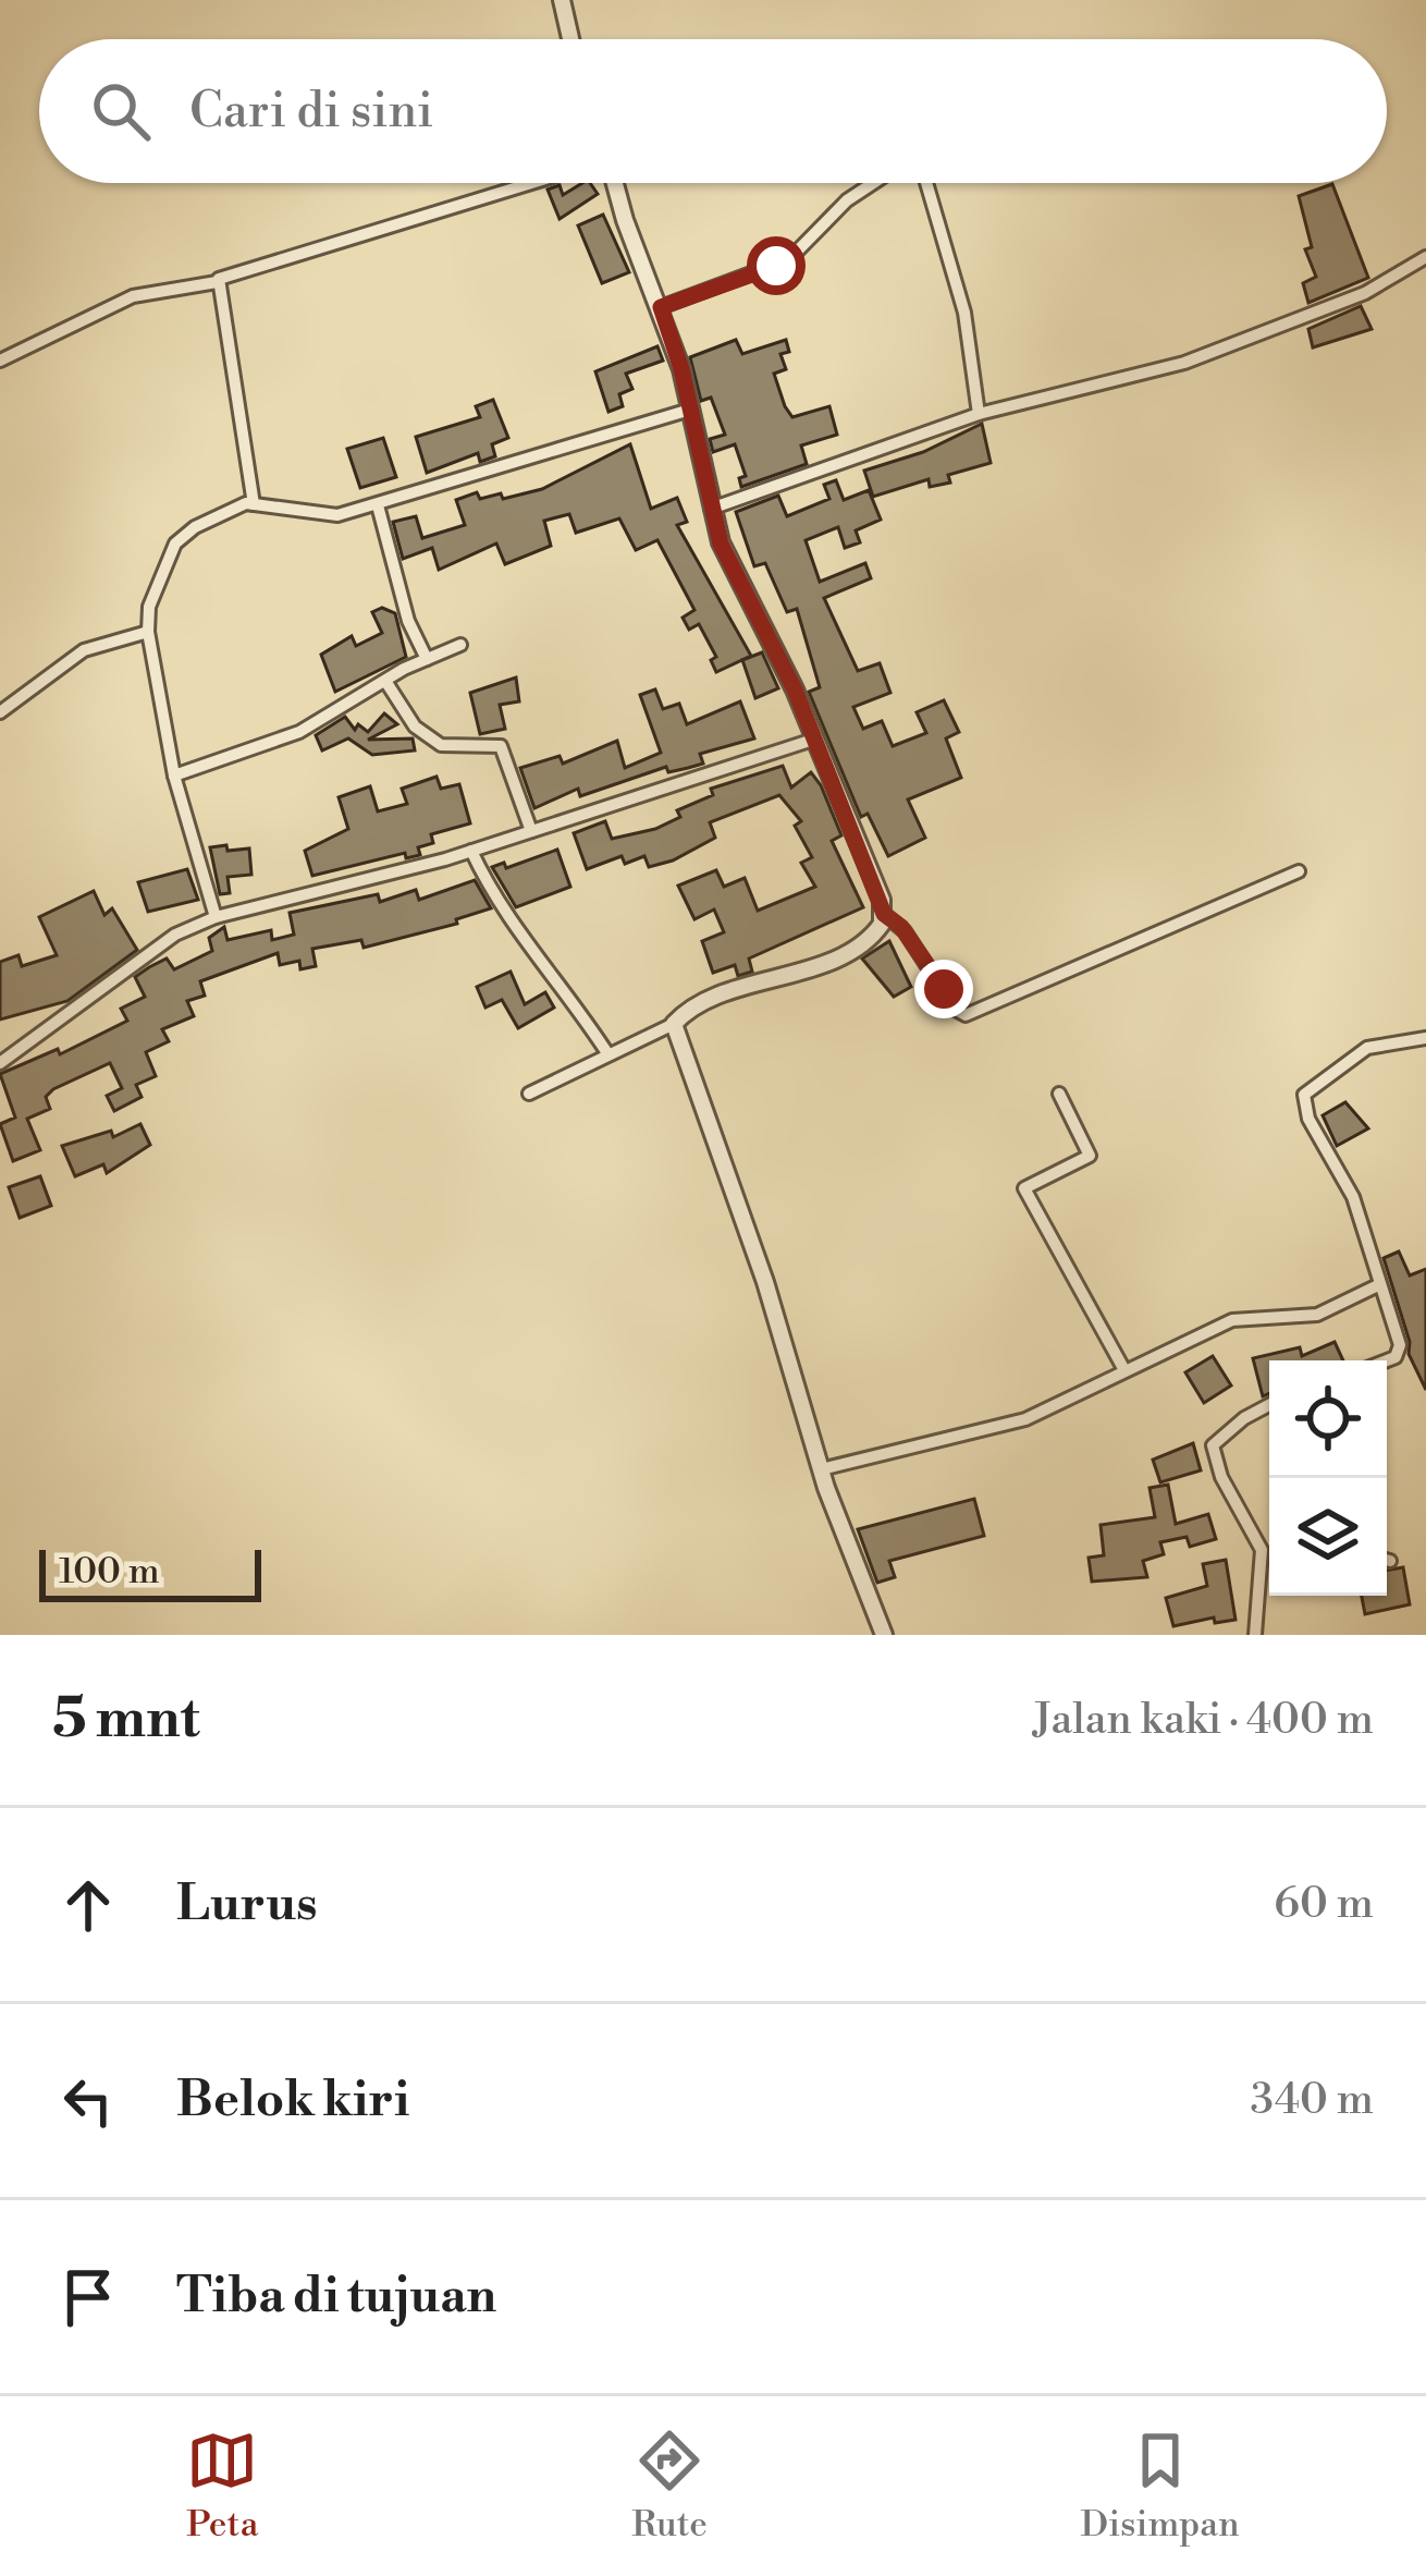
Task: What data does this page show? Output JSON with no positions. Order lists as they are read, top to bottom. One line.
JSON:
{"scale_bar":"100 m","page":{"search":"Cari di sini","scale":"100 m","heading":["5 mnt","Jalan kaki · 400 m"],"list":[["Lurus","60 m"],["Belok kiri","340 m"],"Tiba di tujuan"],"nav":["Peta","Rute","Disimpan"]}}
